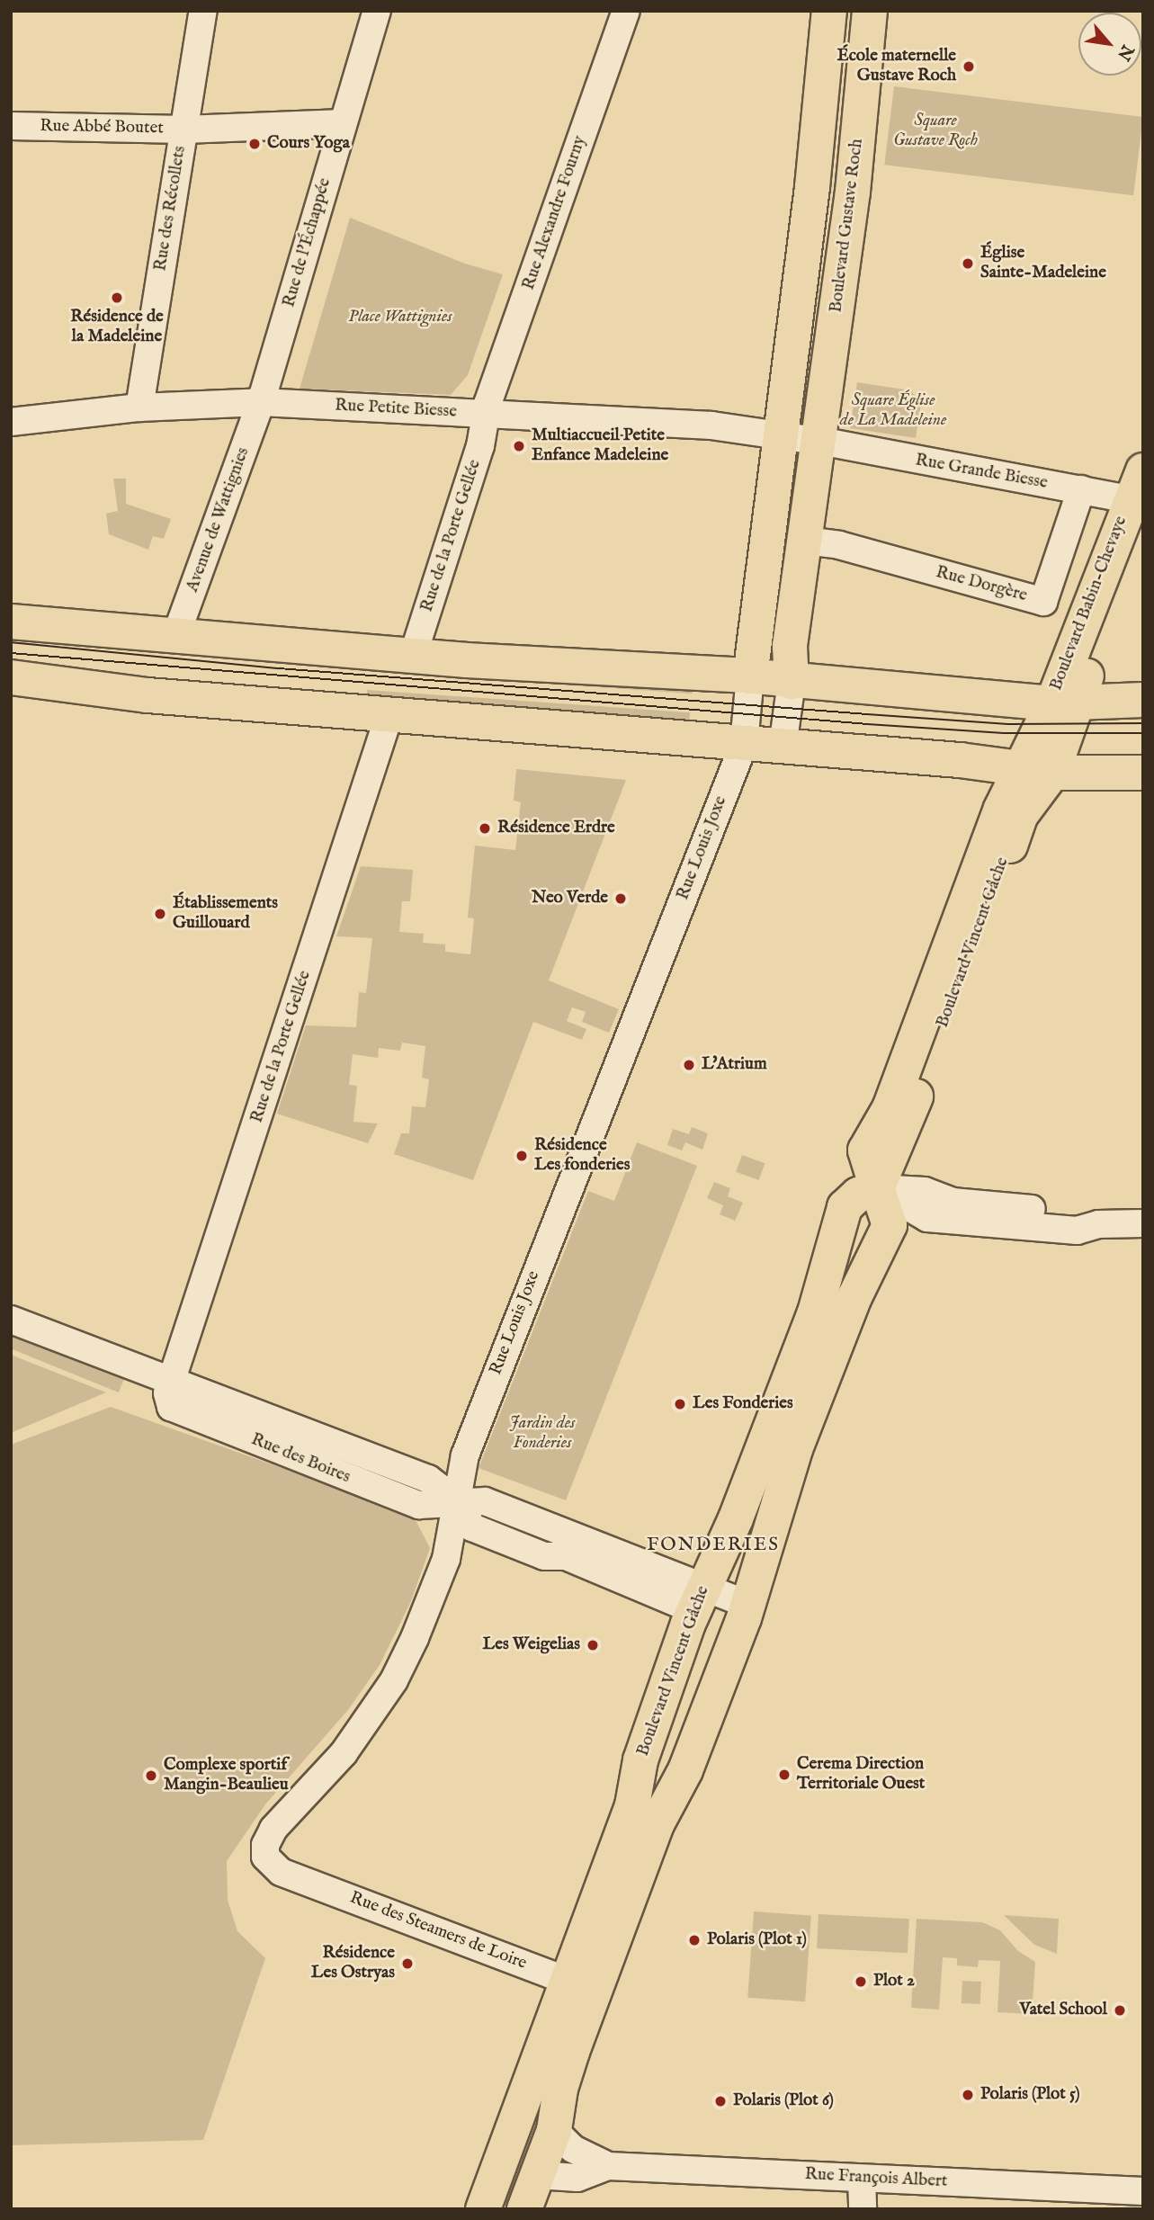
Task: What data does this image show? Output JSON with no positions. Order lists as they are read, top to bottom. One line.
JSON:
{"streets":{"main road":["Boulevard Gustave Roch","Boulevard Babin-Chevaye","Boulevard Vincent Gâche"],"street":["Rue Abbé Boutet","Rue des Récollets","Rue Alexandre Fourny","Rue de l'Échappée","Rue Petite Biesse","Rue Grande Biesse","Avenue de Wattignies","Rue de la Porte Gellée","Rue Dorgère","Rue Louis Joxe","Rue des Boires","Rue des Steamers de Loire","Rue François Albert"]},"crossings":[["Rue Abbé Boutet","Rue des Récollets"],["Rue Abbé Boutet","Rue de l'Échappée"],["Rue des Récollets","Rue Petite Biesse"],["Rue Alexandre Fourny","Rue Petite Biesse"],["Rue Alexandre Fourny","Rue de la Porte Gellée"],["Boulevard Gustave Roch","Rue Grande Biesse"],["Boulevard Gustave Roch","Rue Dorgère"],["Rue de l'Échappée","Rue Petite Biesse"],["Rue de l'Échappée","Avenue de Wattignies"],["Rue Petite Biesse","Avenue de Wattignies"],["Rue Petite Biesse","Rue de la Porte Gellée"],["Rue Grande Biesse","Rue Dorgère"],["Rue Grande Biesse","Boulevard Babin-Chevaye"],["Rue de la Porte Gellée","Rue des Boires"],["Boulevard Babin-Chevaye","Boulevard Vincent Gâche"],["Rue Louis Joxe","Rue des Boires"],["Rue Louis Joxe","Rue des Steamers de Loire"],["Boulevard Vincent Gâche","Rue des Boires"],["Boulevard Vincent Gâche","Rue des Steamers de Loire"],["Boulevard Vincent Gâche","Rue François Albert"]],"districts":["FONDERIES"],"parks":["Square Gustave Roch","Place Wattignies","Square Église de La Madeleine","Jardin des Fonderies"],"places":["École maternelle Gustave Roch","Cours Yoga","Église Sainte-Madeleine","Résidence de la Madeleine","Multiaccueil Petite Enfance Madeleine","Résidence Erdre","Neo Verde","Établissements Guillouard","L'Atrium","Résidence Les fonderies","Les Fonderies","Les Weigelias","Cerema Direction Territoriale Ouest","Complexe sportif Mangin-Beaulieu","Polaris (Plot 1)","Résidence Les Ostryas","Plot 2","Vatel School","Polaris (Plot 5)","Polaris (Plot 6)"],"north":"bottom right"}
